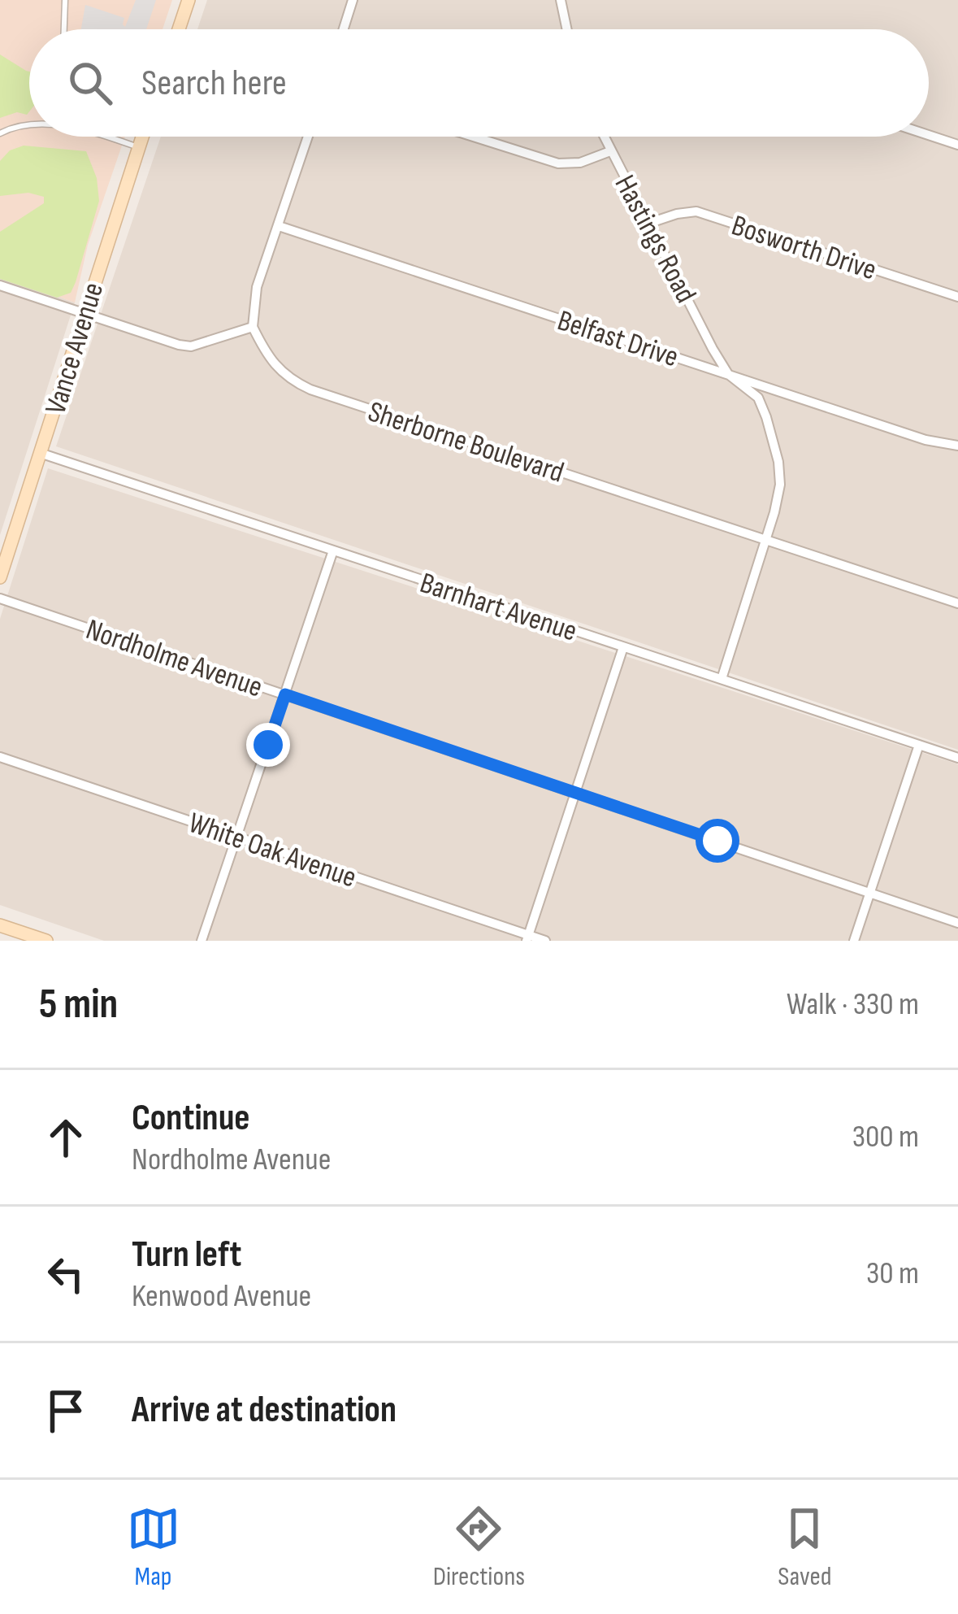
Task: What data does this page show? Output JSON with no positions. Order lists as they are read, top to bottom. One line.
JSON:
{"streets":{"street":["Hastings Road","Bosworth Drive","Belfast Drive","Vance Avenue","Sherborne Boulevard","Barnhart Avenue","Nordholme Avenue","White Oak Avenue"]},"crossings":[["Hastings Road","Bosworth Drive"],["Hastings Road","Belfast Drive"],["Hastings Road","Sherborne Boulevard"],["Hastings Road","Barnhart Avenue"],["Vance Avenue","Barnhart Avenue"]],"page":{"search":"Search here","heading":["5 min","Walk · 330 m"],"list":[["Continue","Nordholme Avenue","300 m"],["Turn left","Kenwood Avenue","30 m"],"Arrive at destination"],"nav":["Map","Directions","Saved"]}}
